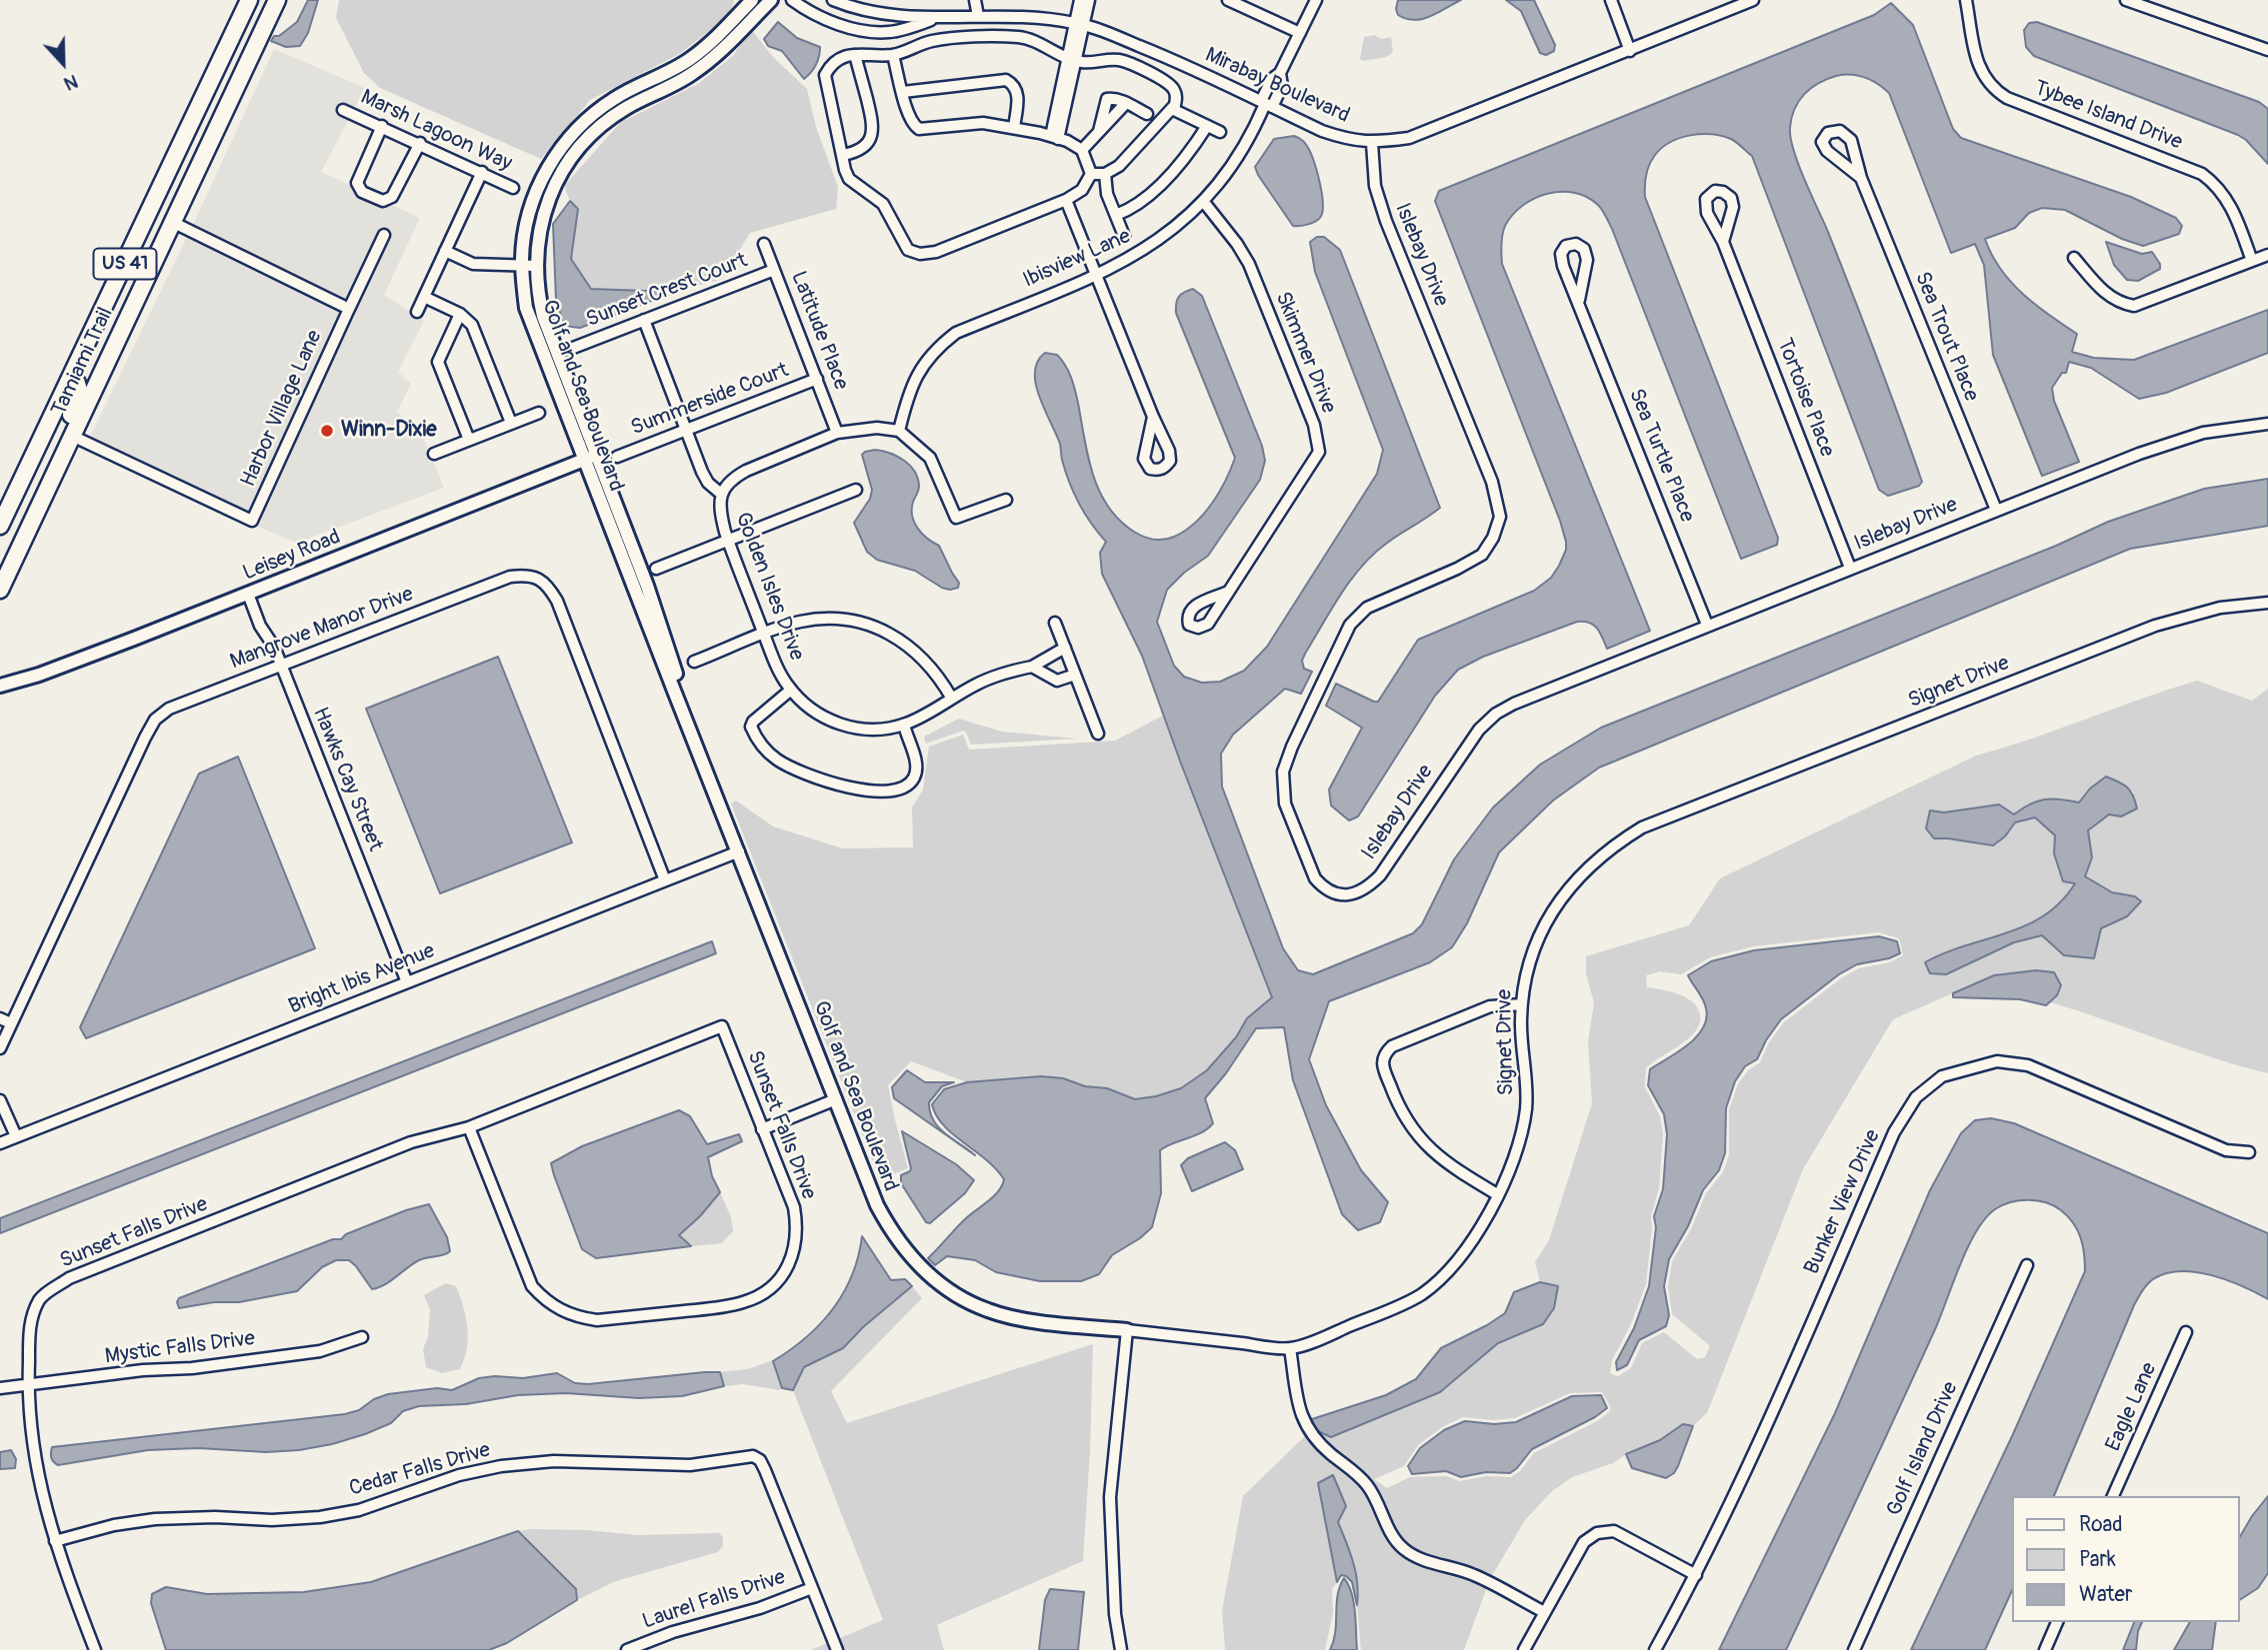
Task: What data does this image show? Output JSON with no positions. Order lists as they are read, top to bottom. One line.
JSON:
{"streets":{"main road":["US 41","Tamiami Trail"],"street":["Mirabay Boulevard","Tybee Island Drive","Marsh Lagoon Way","Islebay Drive","Ibisview Lane","Sunset Crest Court","Latitude Place","Sea Trout Place","Skimmer Drive","Golf and Sea Boulevard","Tortoise Place","Summerside Court","Harbor Village Lane","Sea Turtle Place","Leisey Road","Golden Isles Drive","Mangrove Manor Drive","Signet Drive","Hawks Cay Street","Bright Ibis Avenue","Sunset Falls Drive","Bunker View Drive","Mystic Falls Drive","Eagle Lane","Golf Island Drive","Cedar Falls Drive","Laurel Falls Drive"]},"crossings":[["Mirabay Boulevard","Islebay Drive"],["Mirabay Boulevard","Ibisview Lane"],["Islebay Drive","Sea Trout Place"],["Islebay Drive","Tortoise Place"],["Islebay Drive","Sea Turtle Place"],["Ibisview Lane","Skimmer Drive"],["Ibisview Lane","Golden Isles Drive"],["Sunset Crest Court","Latitude Place"],["Latitude Place","Summerside Court"],["Latitude Place","Golden Isles Drive"],["Tamiami Trail","Harbor Village Lane"],["Golf and Sea Boulevard","Leisey Road"],["Golf and Sea Boulevard","Signet Drive"],["Golf and Sea Boulevard","Bright Ibis Avenue"],["Leisey Road","Hawks Cay Street"],["Mangrove Manor Drive","Hawks Cay Street"],["Mangrove Manor Drive","Bright Ibis Avenue"],["Hawks Cay Street","Bright Ibis Avenue"],["Sunset Falls Drive","Mystic Falls Drive"],["Sunset Falls Drive","Cedar Falls Drive"],["Cedar Falls Drive","Laurel Falls Drive"]],"places":["Winn-Dixie"],"legend":["Road","Park","Water"],"north":"bottom"}
